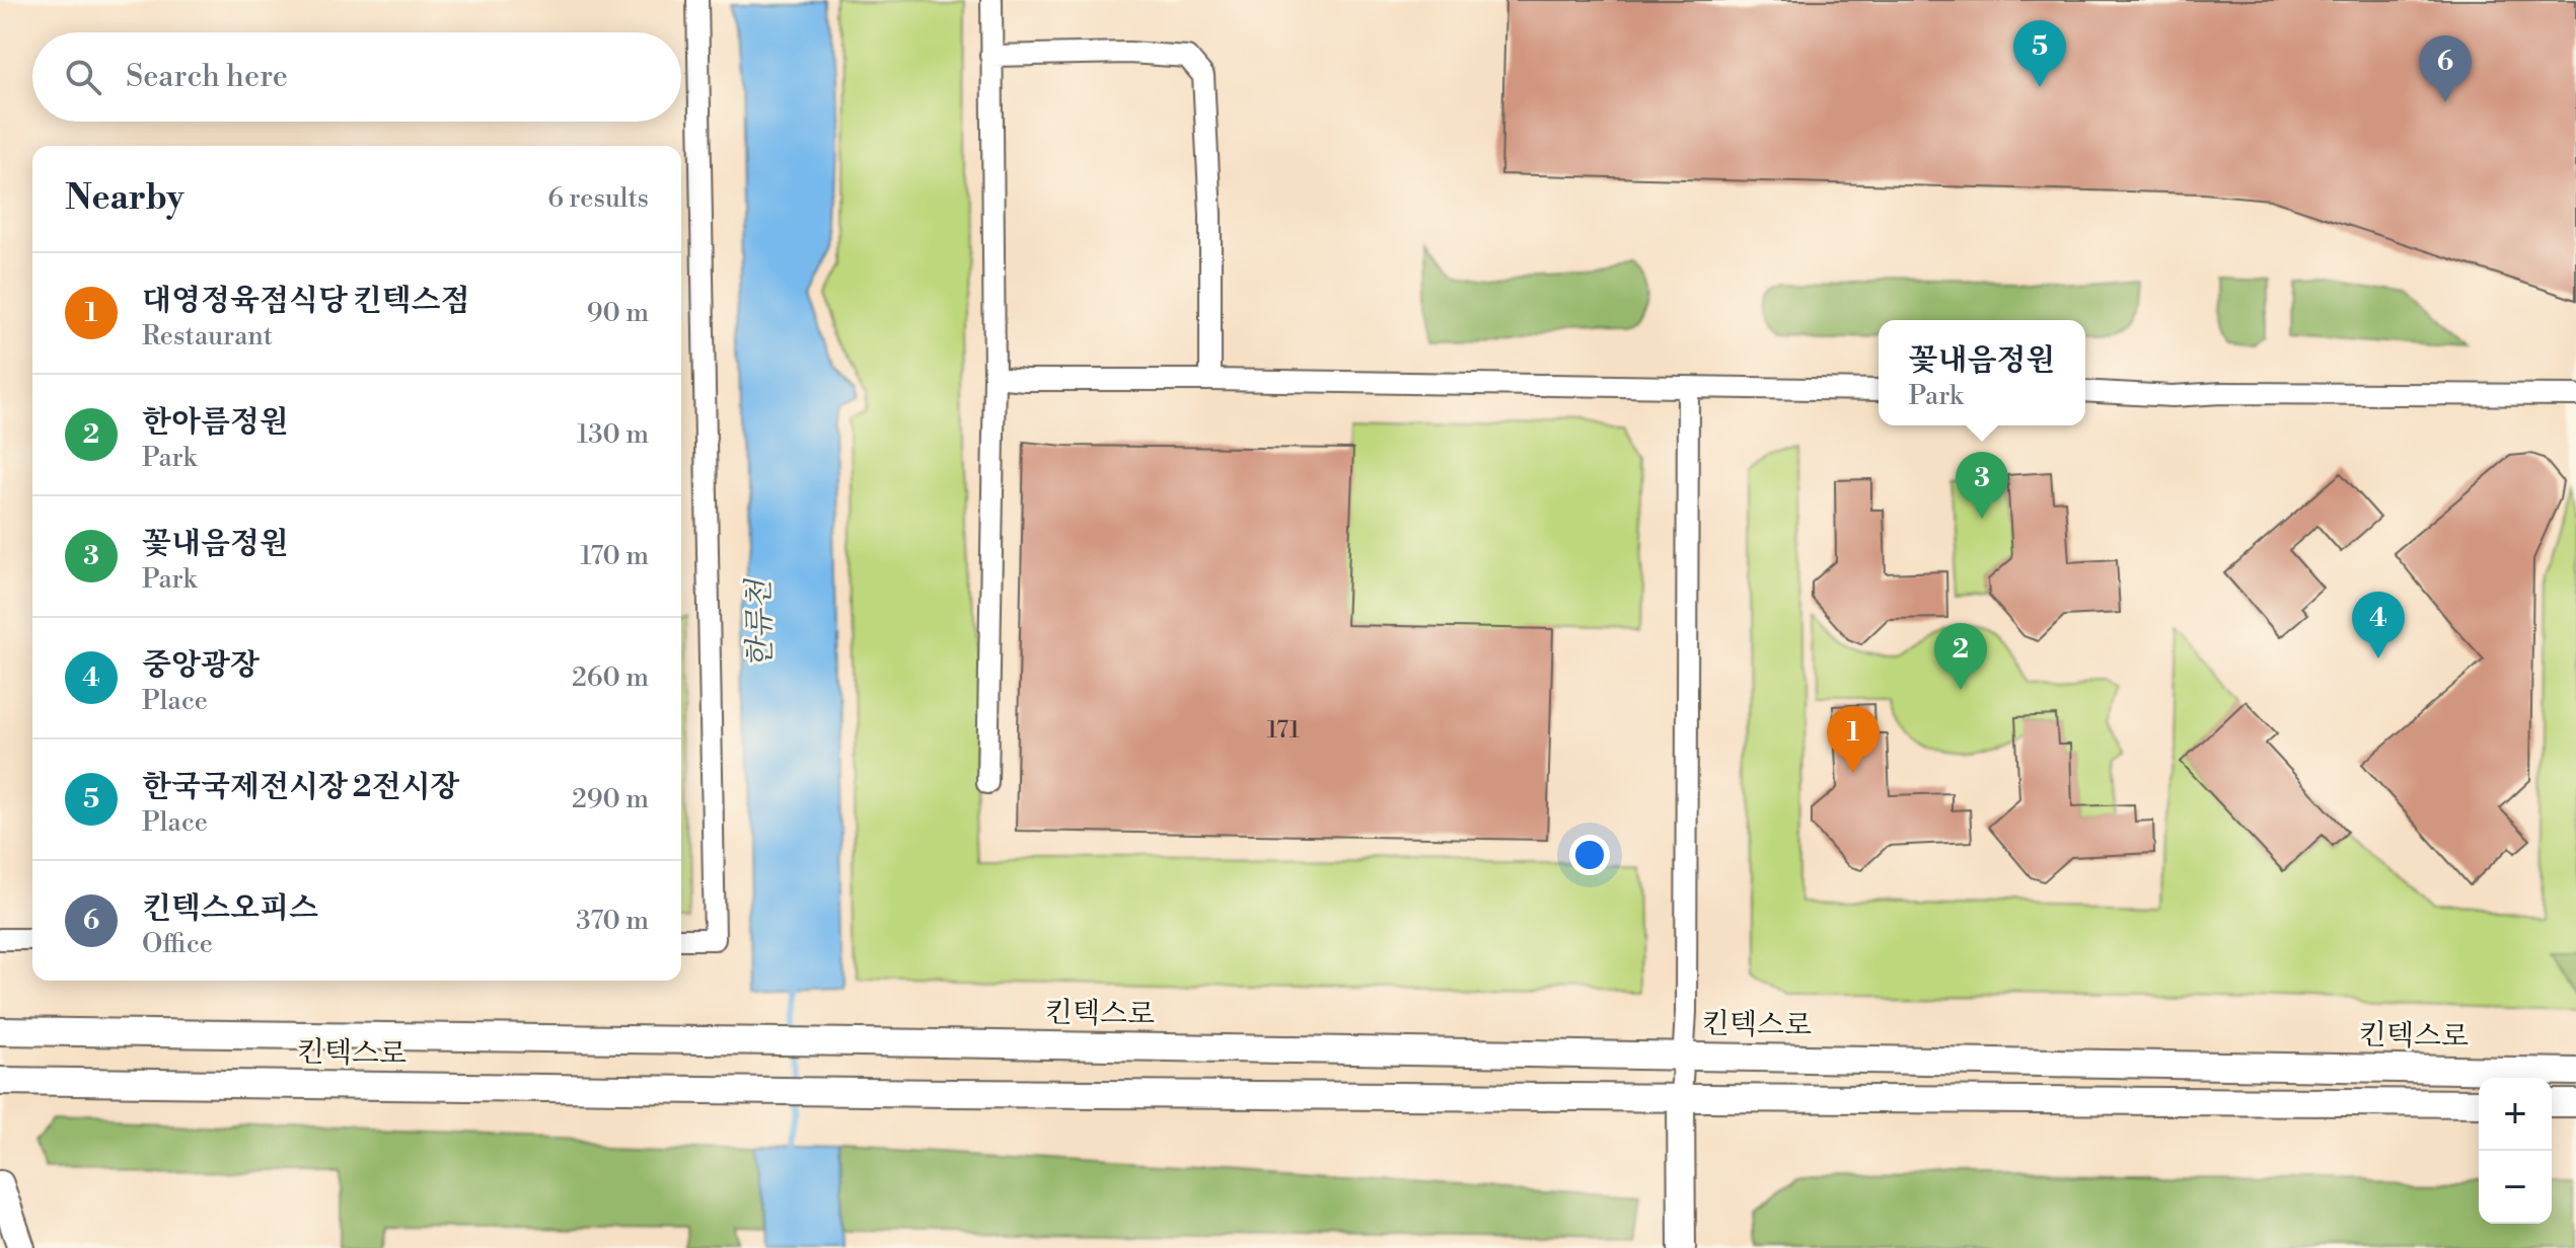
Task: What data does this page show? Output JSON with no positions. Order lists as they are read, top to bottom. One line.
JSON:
{"streets":{"main road":["킨텍스로"]},"water":["한류천"],"house_numbers":["171"],"page":{"pins":["5","6","3","4","2","1"],"search":"Search here","heading":["Nearby","6 results"],"list":[{"mark":"1","name":"대영정육점식당 킨텍스점","note":"Restaurant","value":"90 m"},{"mark":"2","name":"한아름정원","note":"Park","value":"130 m"},{"mark":"3","name":"꽃내음정원","note":"Park","value":"170 m"},{"mark":"4","name":"중앙광장","note":"Place","value":"260 m"},{"mark":"5","name":"한국국제전시장 2전시장","note":"Place","value":"290 m"},{"mark":"6","name":"킨텍스오피스","note":"Office","value":"370 m"}],"popup":["꽃내음정원","Park"],"map_buttons":["+","−"]}}
